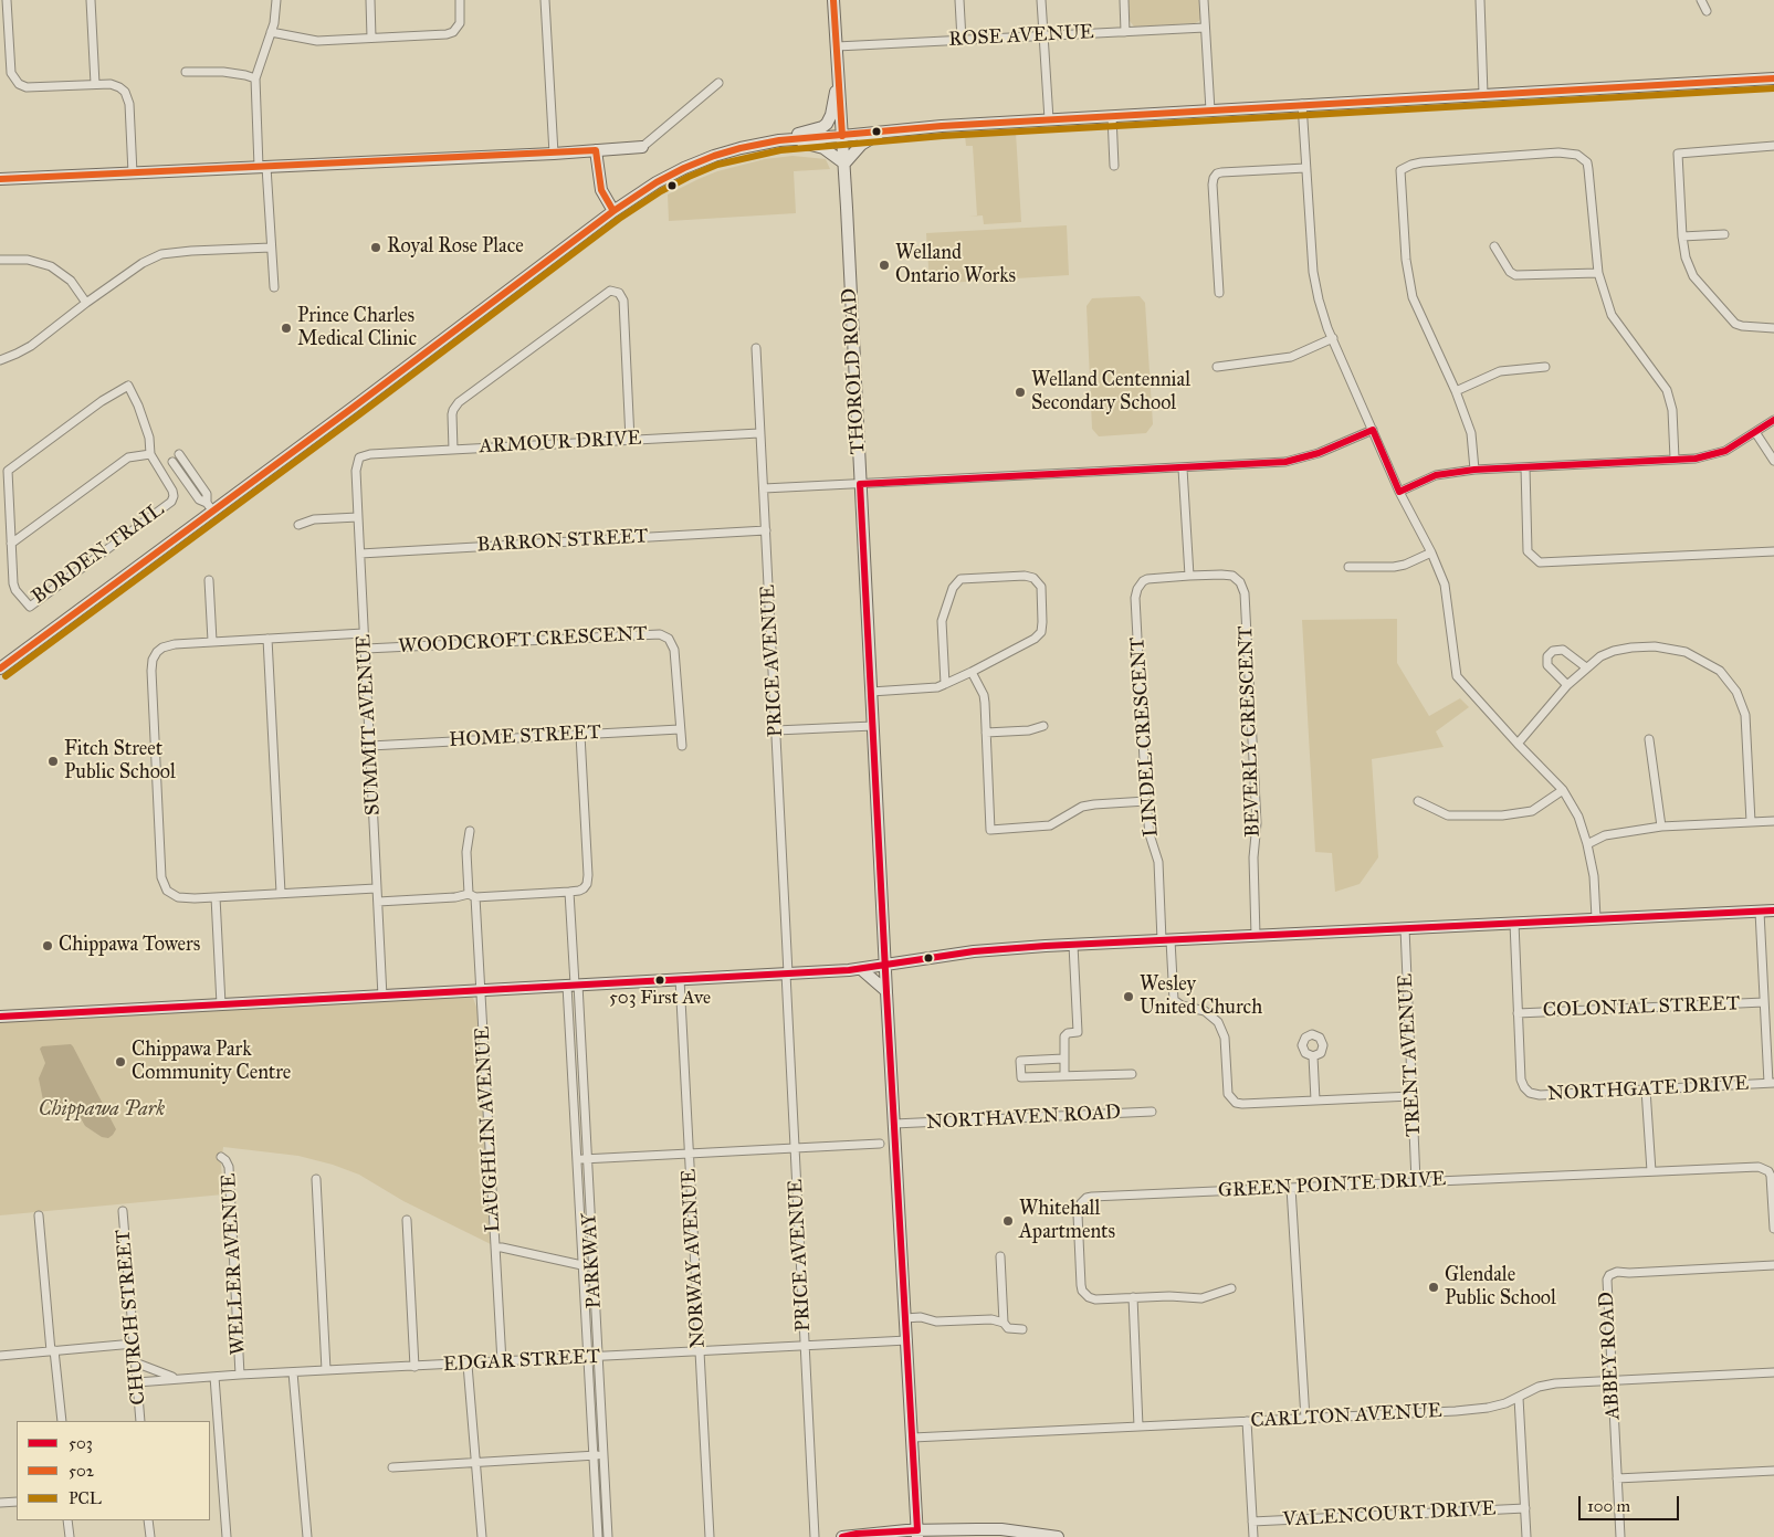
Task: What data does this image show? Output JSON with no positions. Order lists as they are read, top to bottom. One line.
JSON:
{"streets":{"street":["ROSE AVENUE","THOROLD ROAD","ARMOUR DRIVE","BARRON STREET","BORDEN TRAIL","WOODCROFT CRESCENT","PRICE AVENUE","SUMMIT AVENUE","BEVERLY CRESCENT","HOME STREET","LINDEL CRESCENT","COLONIAL STREET","TRENT AVENUE","NORTHGATE DRIVE","NORTHAVEN ROAD","LAUGHLIN AVENUE","GREEN POINTE DRIVE","NORWAY AVENUE","PARKWAY","WELLER AVENUE","CHURCH STREET","ABBEY ROAD","EDGAR STREET","CARLTON AVENUE","VALENCOURT DRIVE"]},"crossings":[["ROSE AVENUE","THOROLD ROAD"],["THOROLD ROAD","NORTHAVEN ROAD"],["THOROLD ROAD","EDGAR STREET"],["THOROLD ROAD","CARLTON AVENUE"],["ARMOUR DRIVE","PRICE AVENUE"],["ARMOUR DRIVE","SUMMIT AVENUE"],["BARRON STREET","PRICE AVENUE"],["BARRON STREET","SUMMIT AVENUE"],["WOODCROFT CRESCENT","SUMMIT AVENUE"],["WOODCROFT CRESCENT","HOME STREET"],["PRICE AVENUE","EDGAR STREET"],["SUMMIT AVENUE","HOME STREET"],["BEVERLY CRESCENT","LINDEL CRESCENT"],["COLONIAL STREET","NORTHGATE DRIVE"],["TRENT AVENUE","GREEN POINTE DRIVE"],["LAUGHLIN AVENUE","EDGAR STREET"],["NORWAY AVENUE","EDGAR STREET"],["PARKWAY","EDGAR STREET"],["WELLER AVENUE","EDGAR STREET"],["CHURCH STREET","EDGAR STREET"],["ABBEY ROAD","CARLTON AVENUE"]],"parks":["Chippawa Park"],"places":["Royal Rose Place","Welland Ontario Works","Prince Charles Medical Clinic","Welland Centennial Secondary School","Fitch Street Public School","Chippawa Towers","503 First Ave","Wesley United Church","Chippawa Park Community Centre","Whitehall Apartments","Glendale Public School"],"lines":["transit line 502","transit line PCL","transit line 503"],"legend":["503","502","PCL"],"scale_bar":"100 m"}
